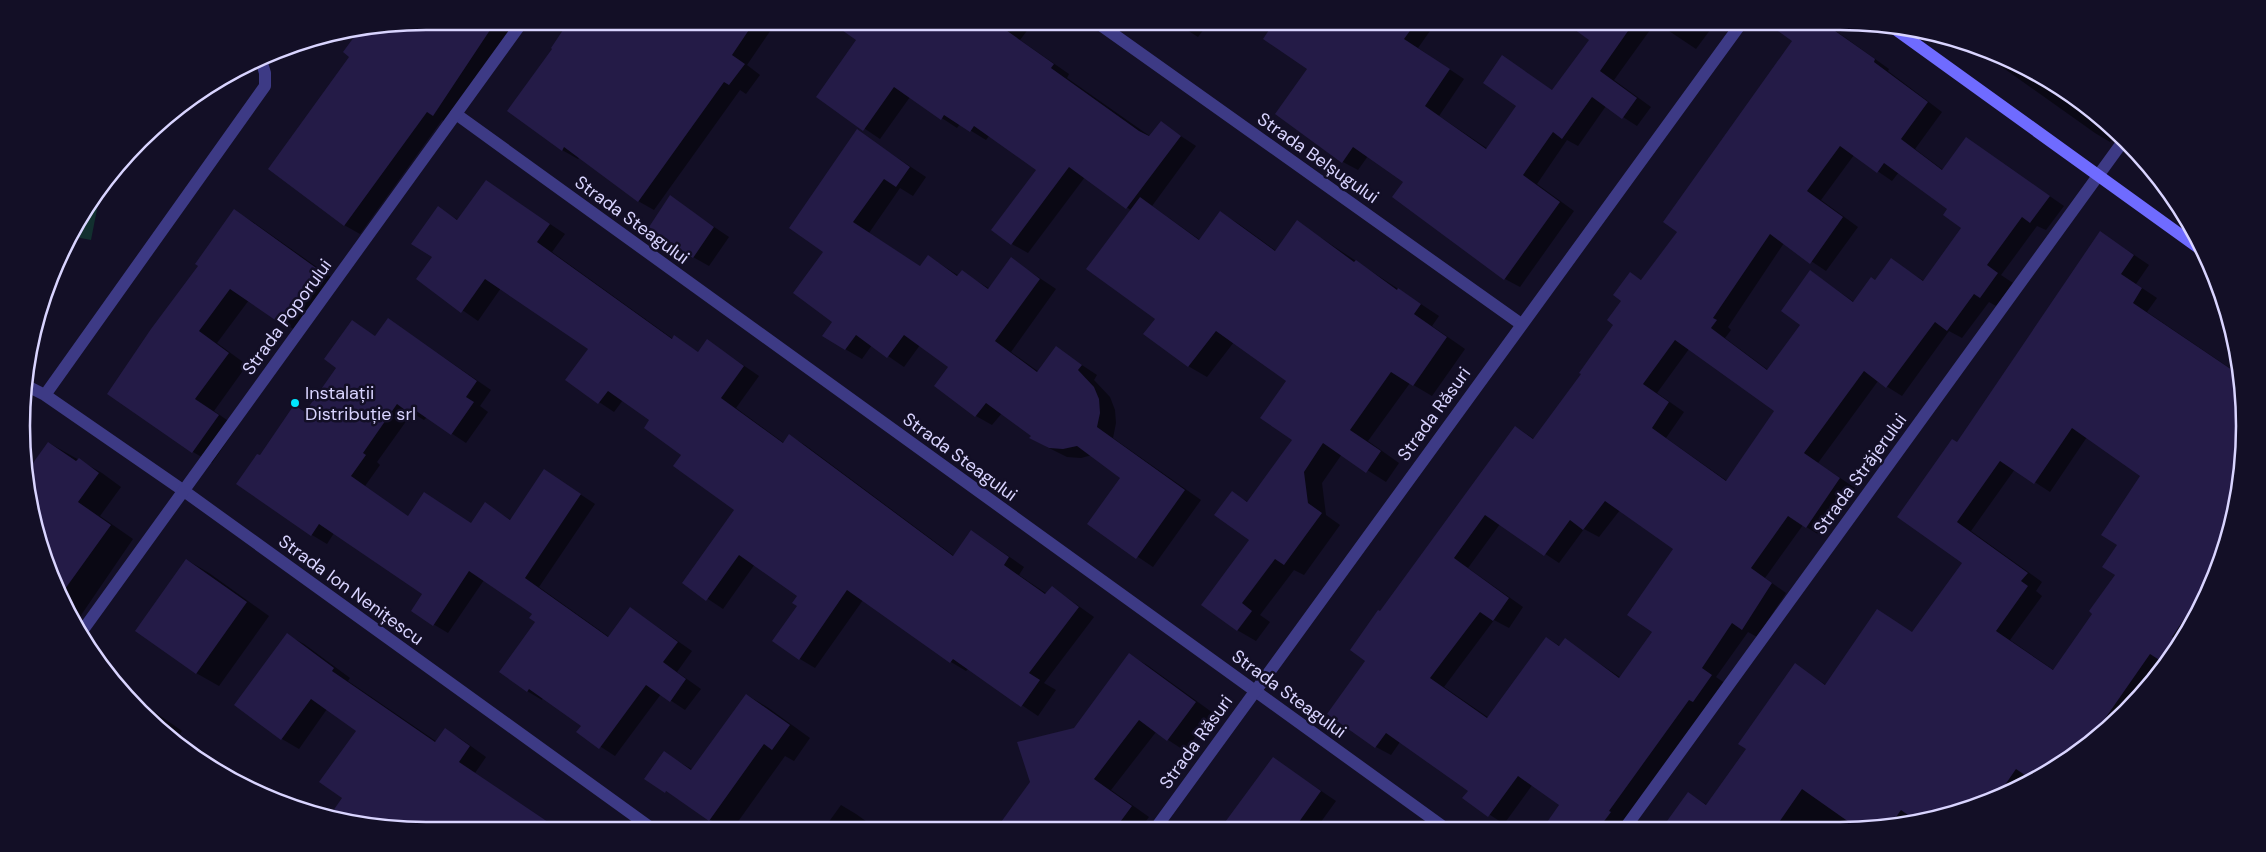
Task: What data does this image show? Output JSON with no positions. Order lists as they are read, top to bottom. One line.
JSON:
{"streets":{"street":["Strada Belșugului","Strada Steagului","Strada Poporului","Strada Răsuri","Strada Străjerului","Strada Ion Nenițescu"]},"crossings":[["Strada Belșugului","Strada Răsuri"],["Strada Steagului","Strada Poporului"],["Strada Steagului","Strada Răsuri"],["Strada Poporului","Strada Ion Nenițescu"]],"places":["Instalații Distribuție srl"]}
